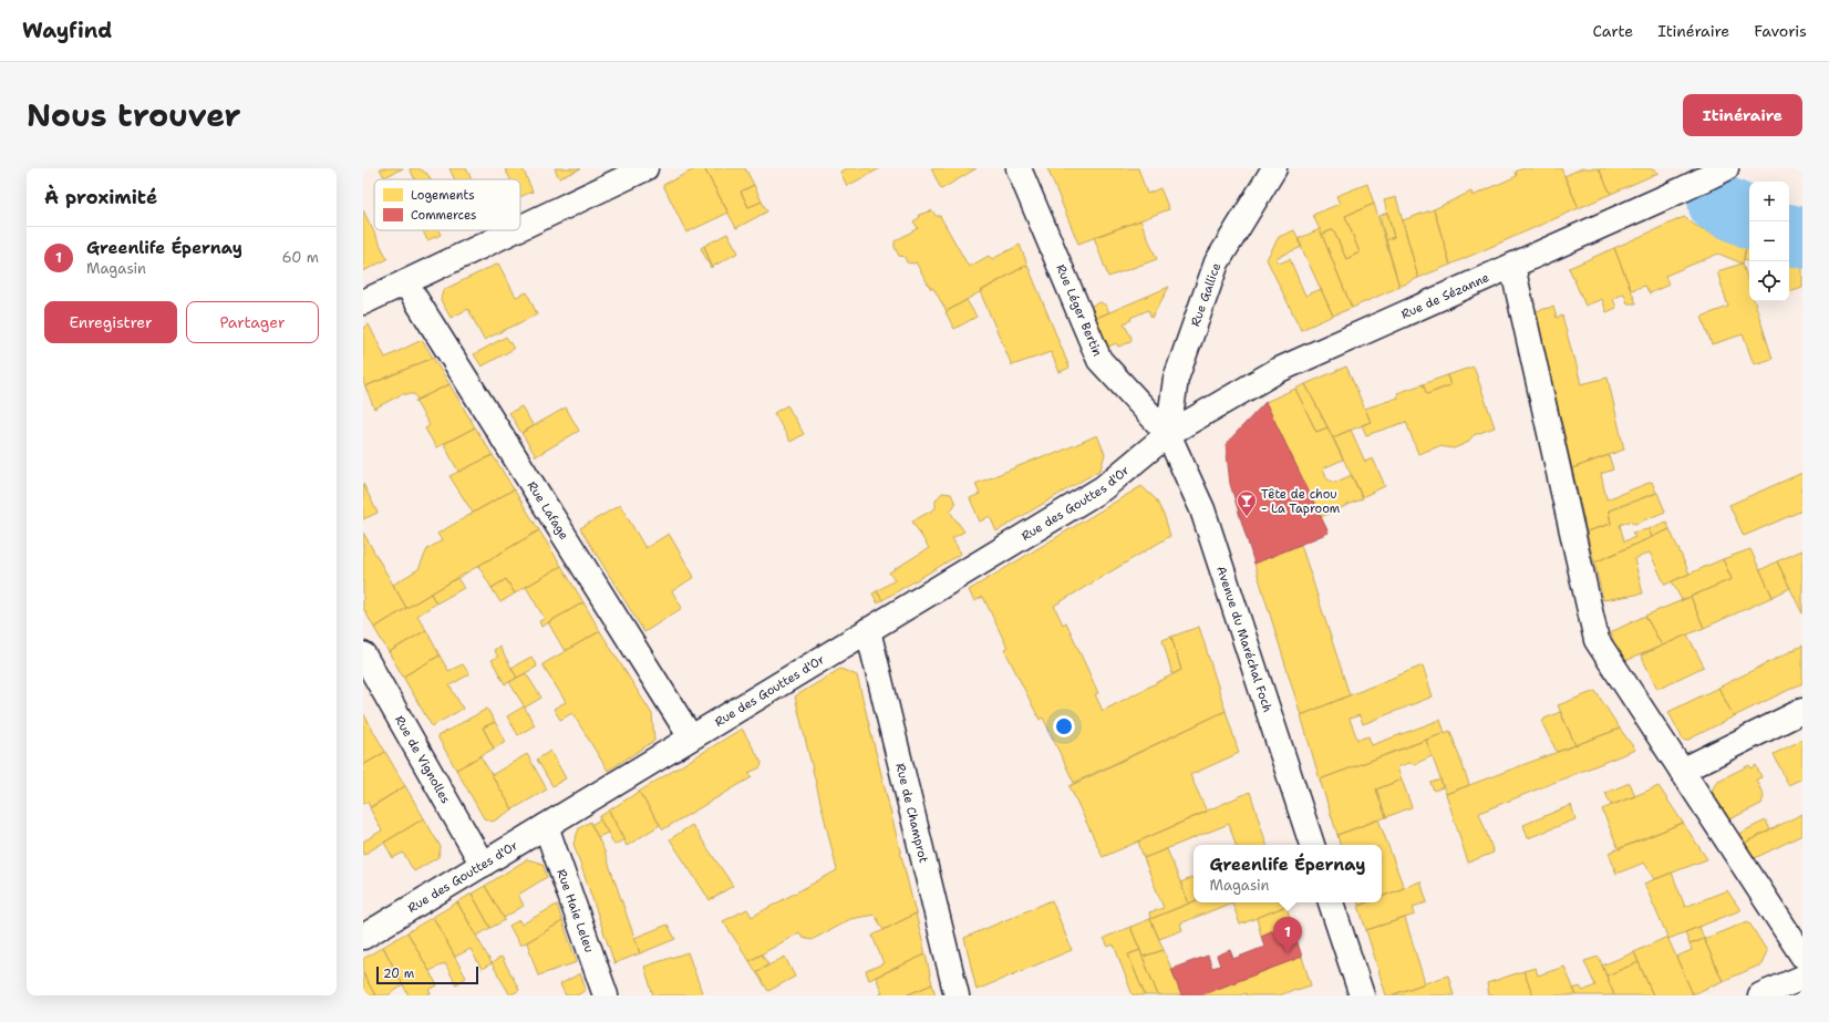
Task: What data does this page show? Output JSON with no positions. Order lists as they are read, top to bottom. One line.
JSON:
{"streets":{"street":["Rue Gallice","Rue de Sézanne","Rue Léger Bertin","Rue des Gouttes d'Or","Rue Lafage","Avenue du Maréchal Foch","Rue de Vignolles","Rue de Champrot","Rue Haie Leleu"]},"crossings":[["Rue Gallice","Rue de Sézanne"],["Rue Gallice","Rue Léger Bertin"],["Rue Gallice","Rue des Gouttes d'Or"],["Rue Gallice","Avenue du Maréchal Foch"],["Rue de Sézanne","Rue Léger Bertin"],["Rue de Sézanne","Rue des Gouttes d'Or"],["Rue de Sézanne","Avenue du Maréchal Foch"],["Rue Léger Bertin","Rue des Gouttes d'Or"],["Rue Léger Bertin","Avenue du Maréchal Foch"],["Rue des Gouttes d'Or","Rue Lafage"],["Rue des Gouttes d'Or","Avenue du Maréchal Foch"],["Rue des Gouttes d'Or","Rue de Vignolles"],["Rue des Gouttes d'Or","Rue de Champrot"],["Rue des Gouttes d'Or","Rue Haie Leleu"]],"places":{"bar":["Tête de chou - La Taproom"]},"legend":["Logements","Commerces"],"scale_bar":"20 m","page":{"header":"Wayfind","nav":["Carte","Itinéraire","Favoris"],"title":"Nous trouver","buttons":["Itinéraire",["Enregistrer","Partager"]],"heading":"À proximité","map_buttons":["+","−"],"list":[{"mark":"1","name":"Greenlife Épernay","note":"Magasin","value":"60 m"}],"popup":["Greenlife Épernay","Magasin"],"pins":"1","scale":"20 m"}}
